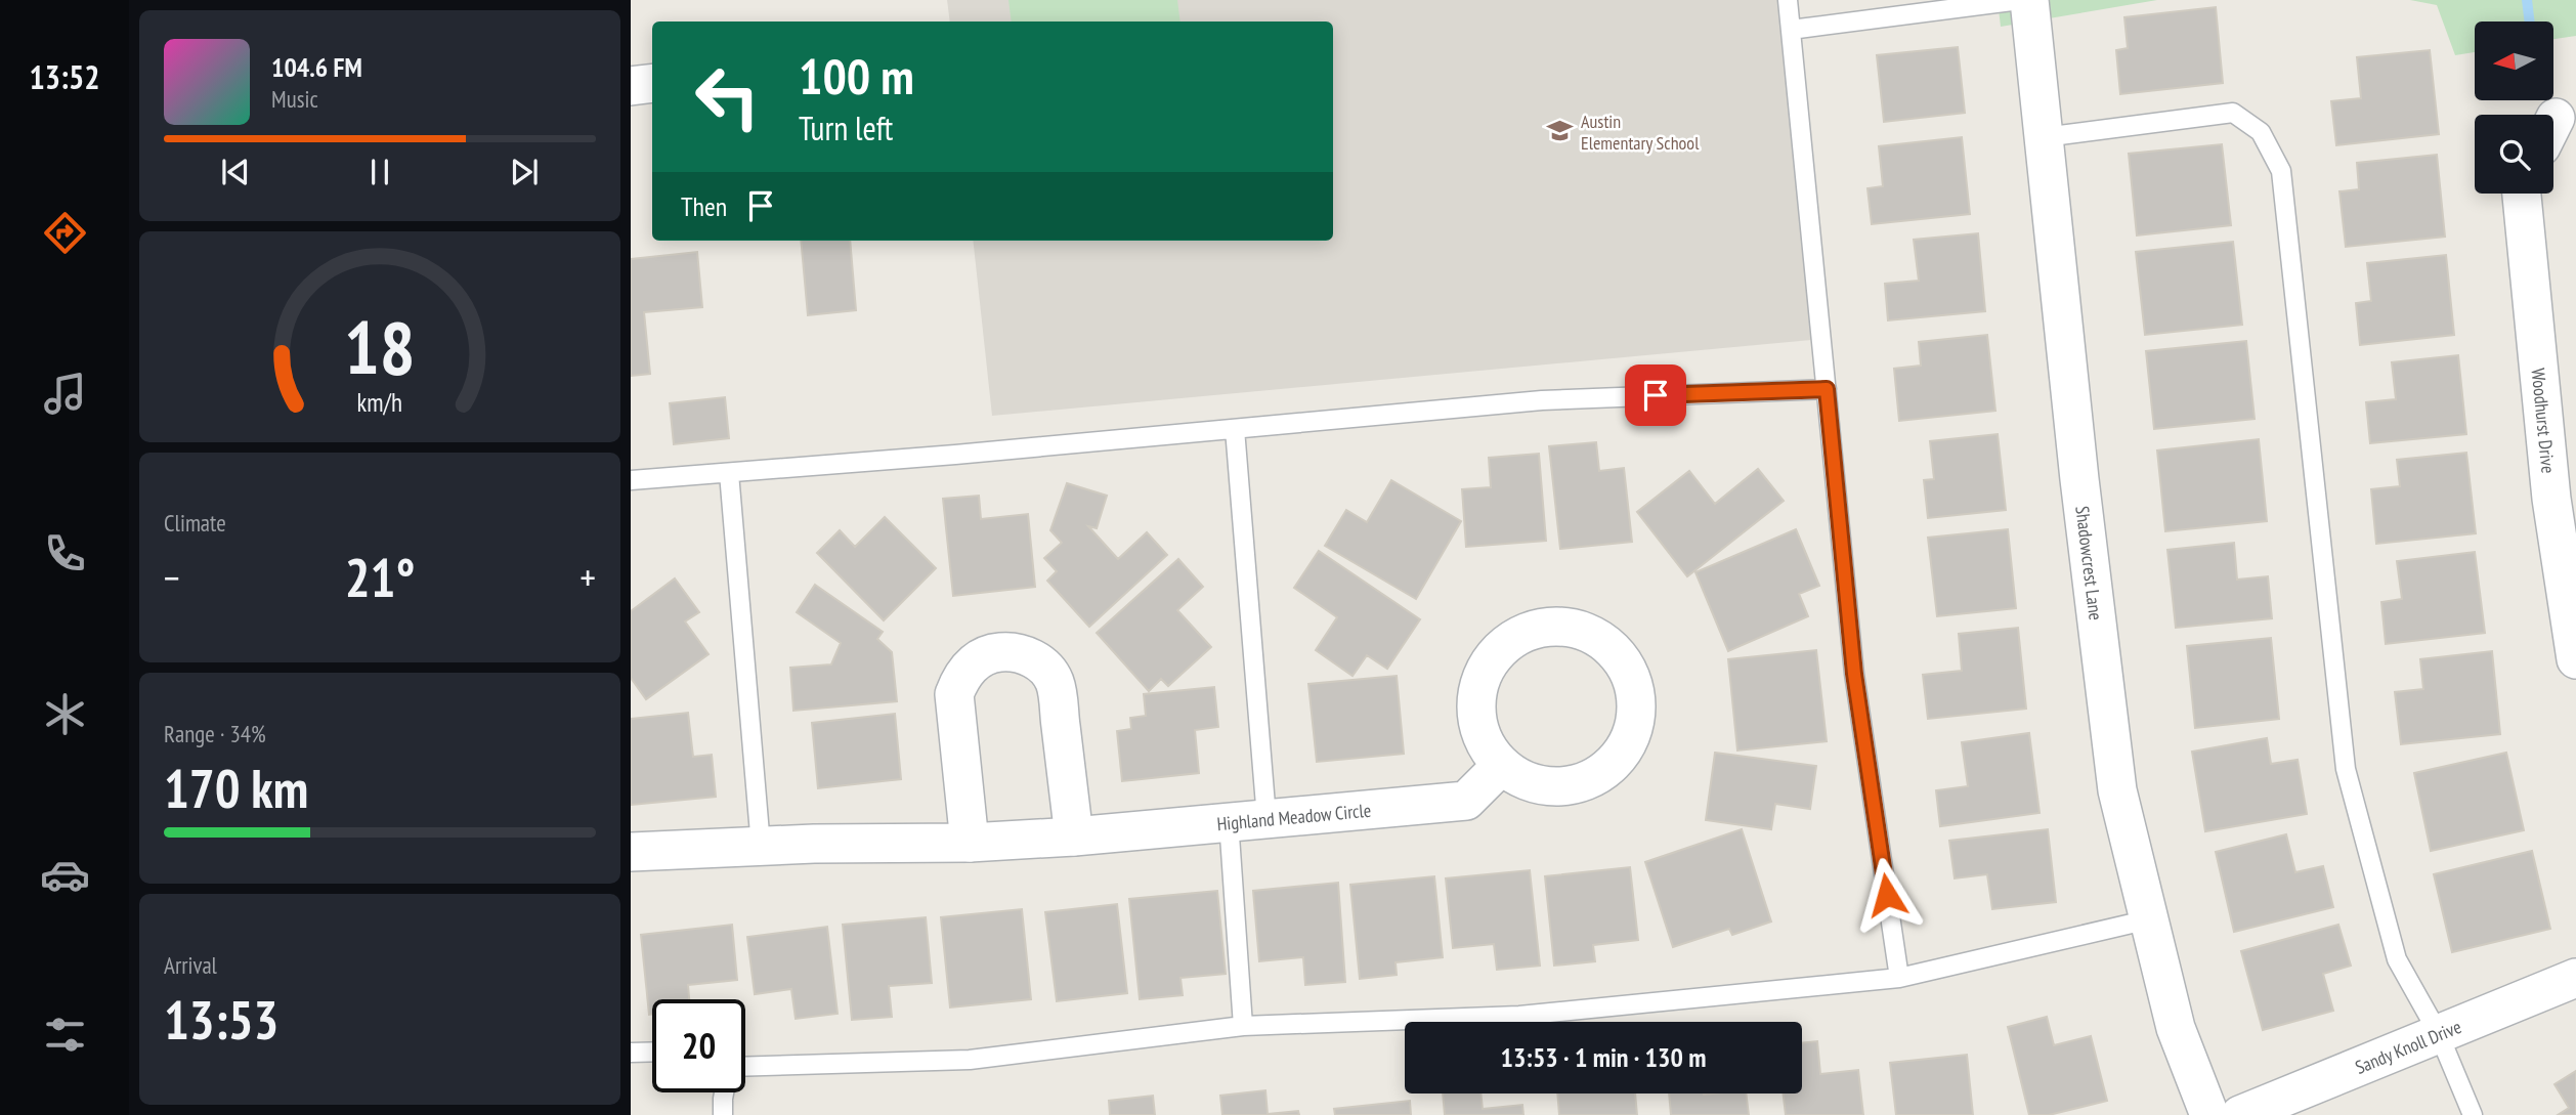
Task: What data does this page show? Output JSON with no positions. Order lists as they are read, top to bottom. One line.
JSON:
{"streets":{"street":["Woodhurst Drive","Shadowcrest Lane","Highland Meadow Circle","Sandy Knoll Drive"]},"places":{"school or university":["Austin Elementary School"]},"north":"left","page":{"tabs":"13:52","turn":["100 m","Turn left"],"song":["104.6 FM","Music"],"then":"Then","tile":["Climate",["Range · 34%","170 km"],["Arrival","13:53"]],"heat":["−","21°","+"],"limit":"20","trip":"13:53 · 1 min · 130 m","gauge":["18","km/h"]}}
